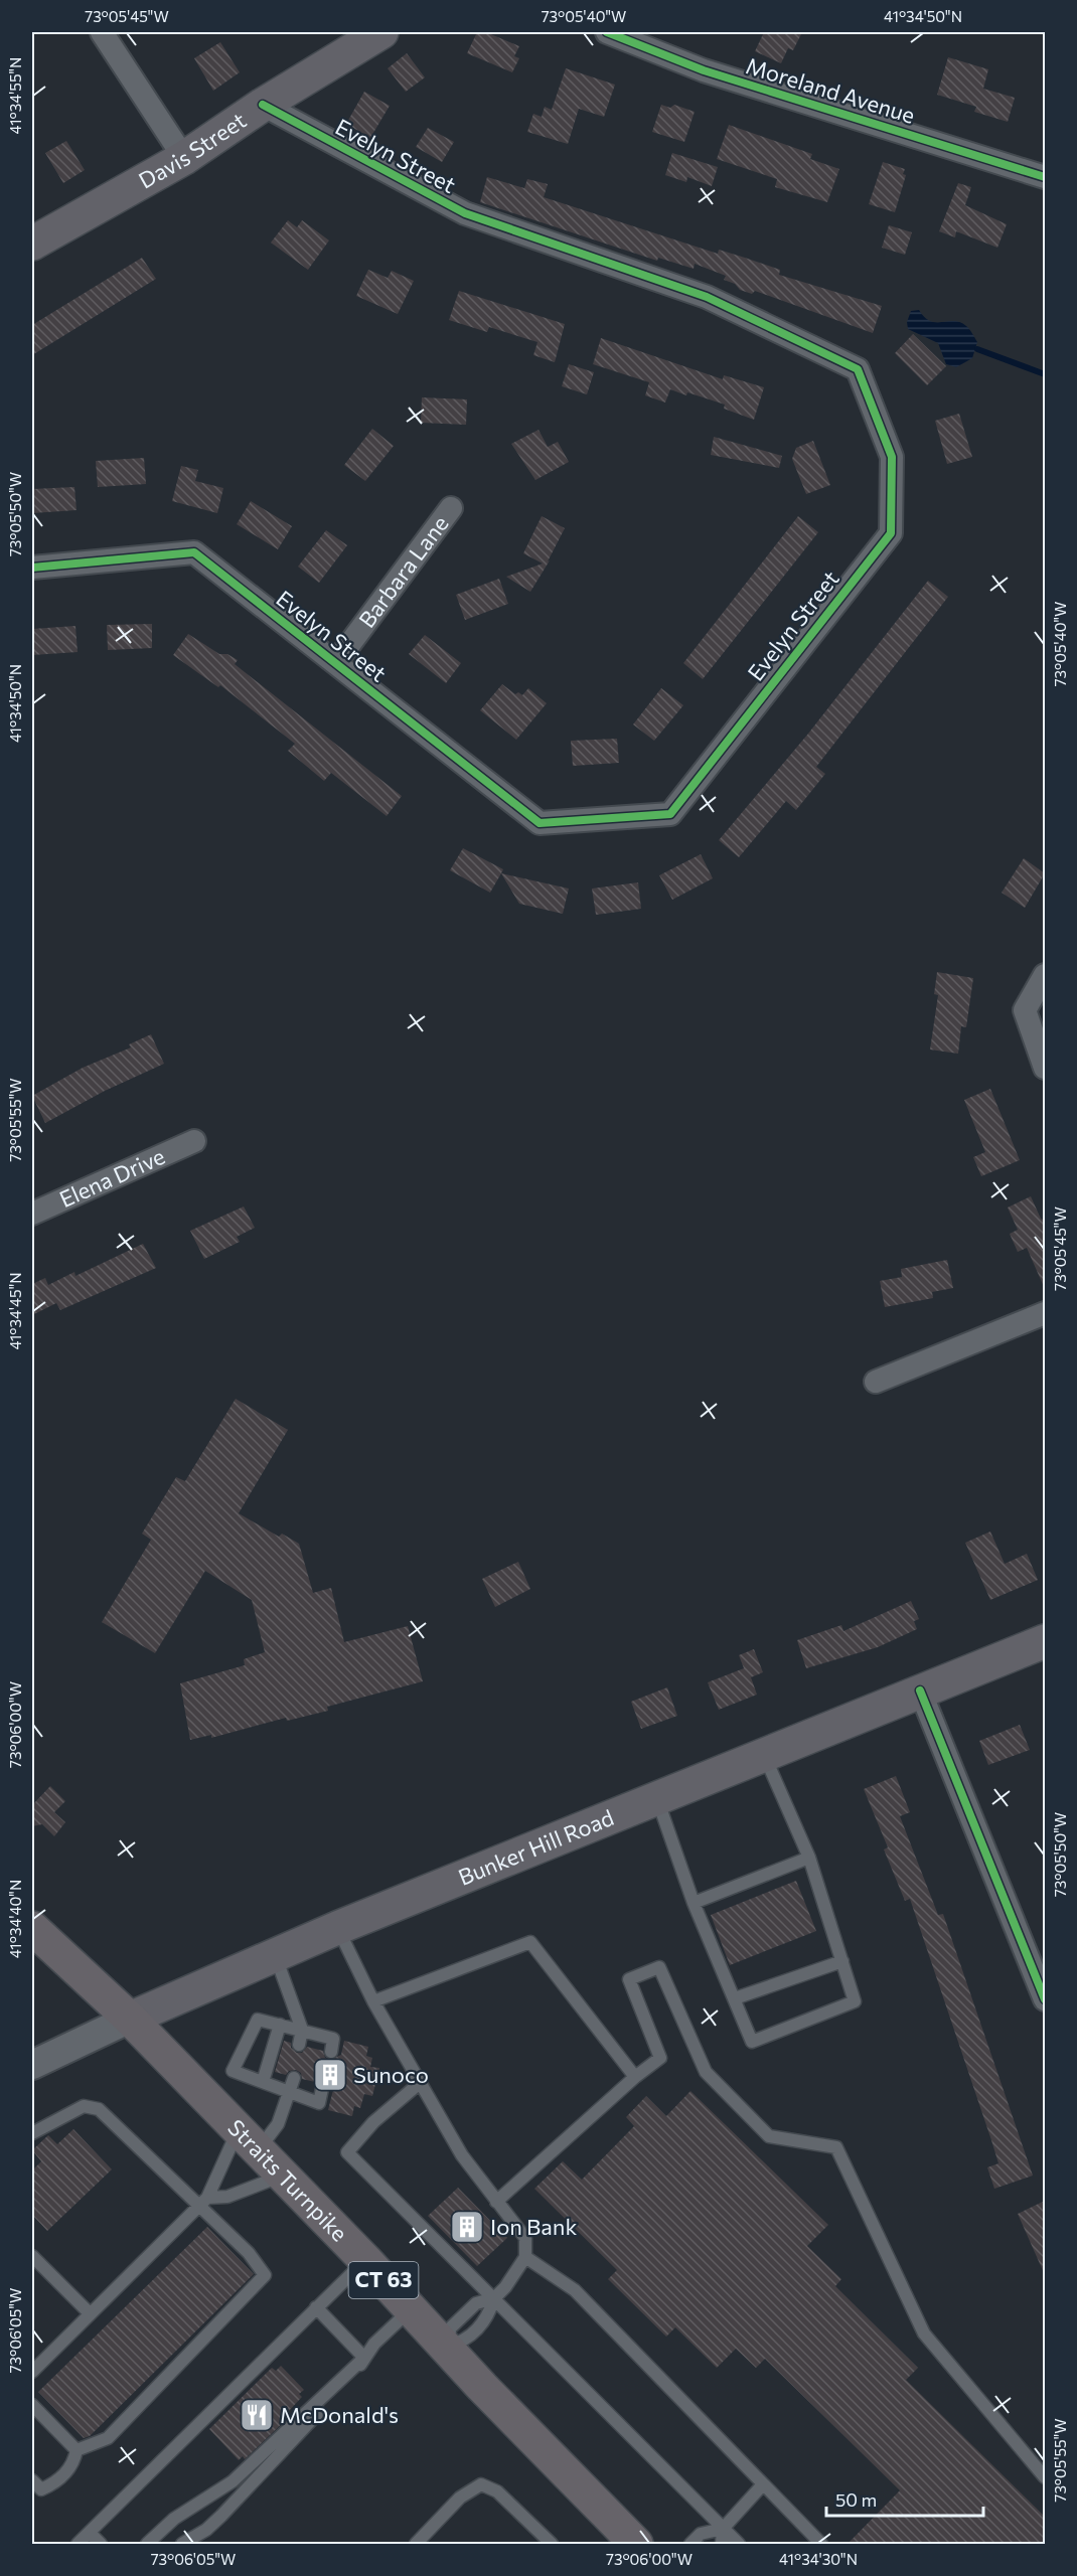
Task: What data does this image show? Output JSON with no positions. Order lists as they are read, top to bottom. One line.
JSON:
{"streets":{"main road":["Davis Street","Bunker Hill Road","Straits Turnpike","CT 63"],"street":["Moreland Avenue","Evelyn Street","Barbara Lane","Elena Drive"]},"crossings":[["Davis Street","Evelyn Street"],["Evelyn Street","Barbara Lane"],["Bunker Hill Road","Straits Turnpike"]],"places":{"building":["Sunoco","Ion Bank"],"restaurant":["McDonald's"]},"scale_bar":"50 m","coordinates":["73°05'45\"W","73°05'40\"W","41°34'50\"N","41°34'55\"N","73°05'50\"W","73°05'55\"W","41°34'45\"N","73°06'00\"W","41°34'40\"N","73°06'05\"W","41°34'30\"N"]}
